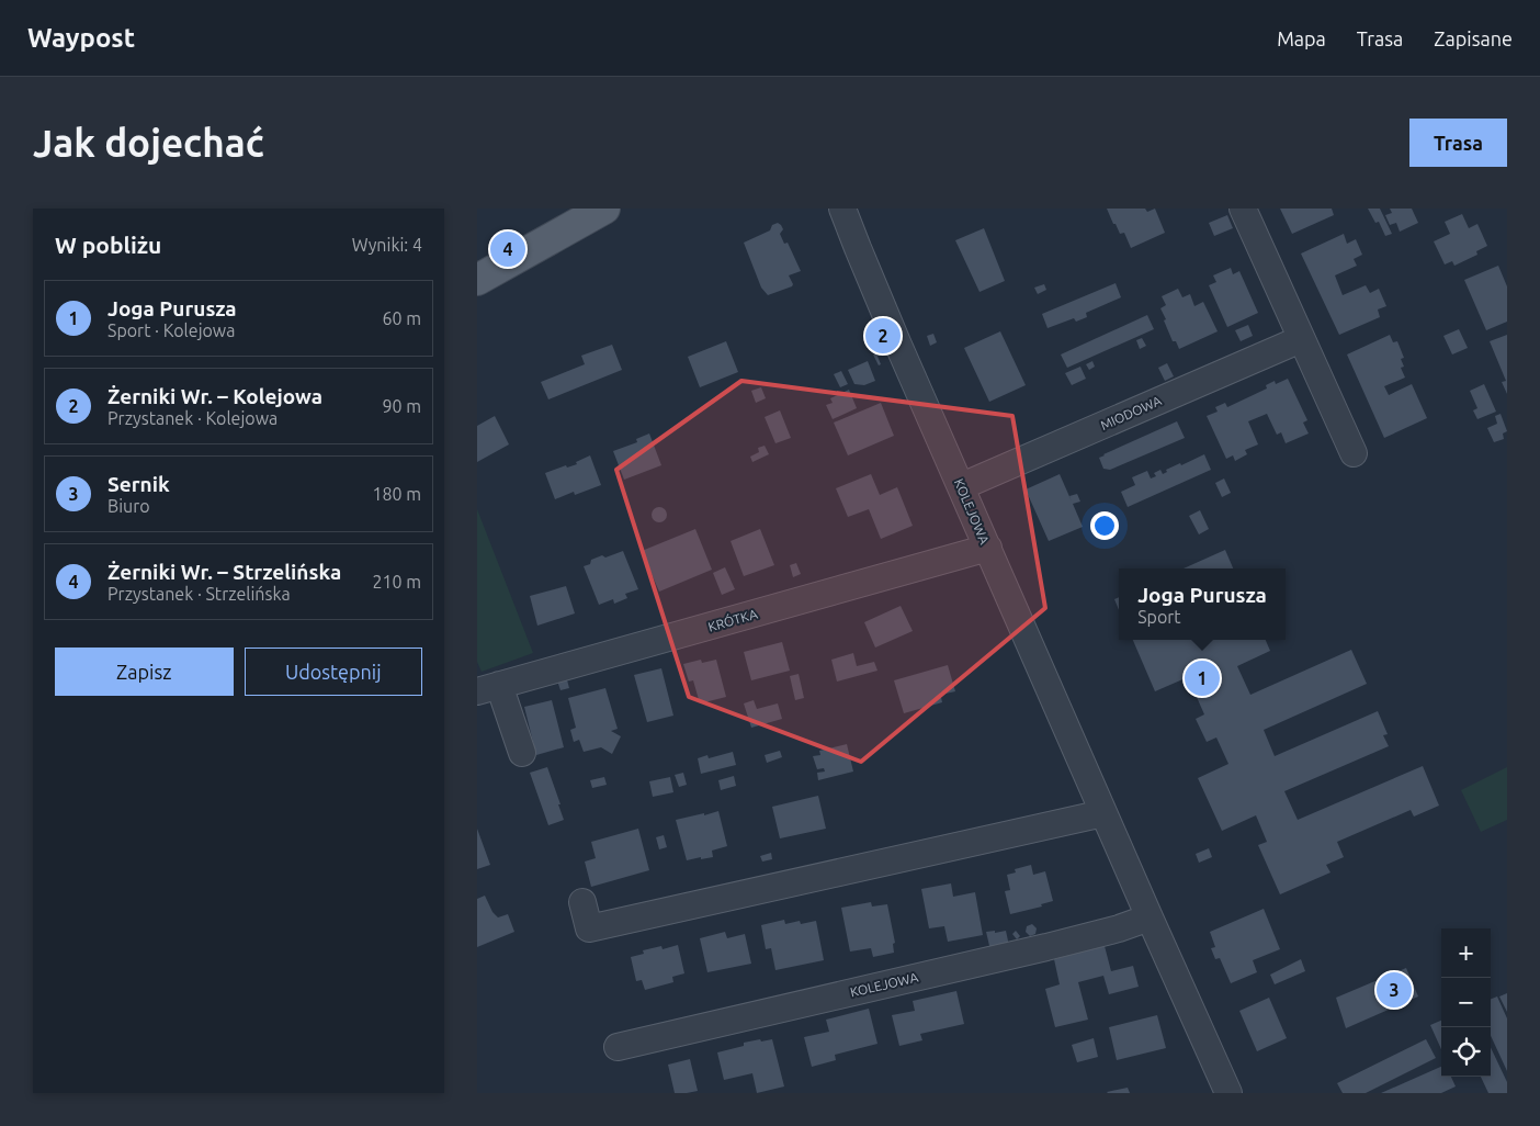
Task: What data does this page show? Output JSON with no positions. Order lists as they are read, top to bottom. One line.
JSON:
{"streets":{"street":["MIODOWA","KOLEJOWA","KRÓTKA"]},"crossings":[["MIODOWA","KOLEJOWA"],["KOLEJOWA","KRÓTKA"]],"page":{"header":"Waypost","nav":["Mapa","Trasa","Zapisane"],"buttons":["Trasa",["Zapisz","Udostępnij"]],"title":"Jak dojechać","heading":["W pobliżu","Wyniki: 4"],"pins":["4","2","1","3"],"list":[{"mark":"1","name":"Joga Purusza","note":"Sport · Kolejowa","value":"60 m"},{"mark":"2","name":"Żerniki Wr. – Kolejowa","note":"Przystanek · Kolejowa","value":"90 m"},{"mark":"3","name":"Sernik","note":"Biuro","value":"180 m"},{"mark":"4","name":"Żerniki Wr. – Strzelińska","note":"Przystanek · Strzelińska","value":"210 m"}],"popup":["Joga Purusza","Sport"],"map_buttons":["+","−"]}}
